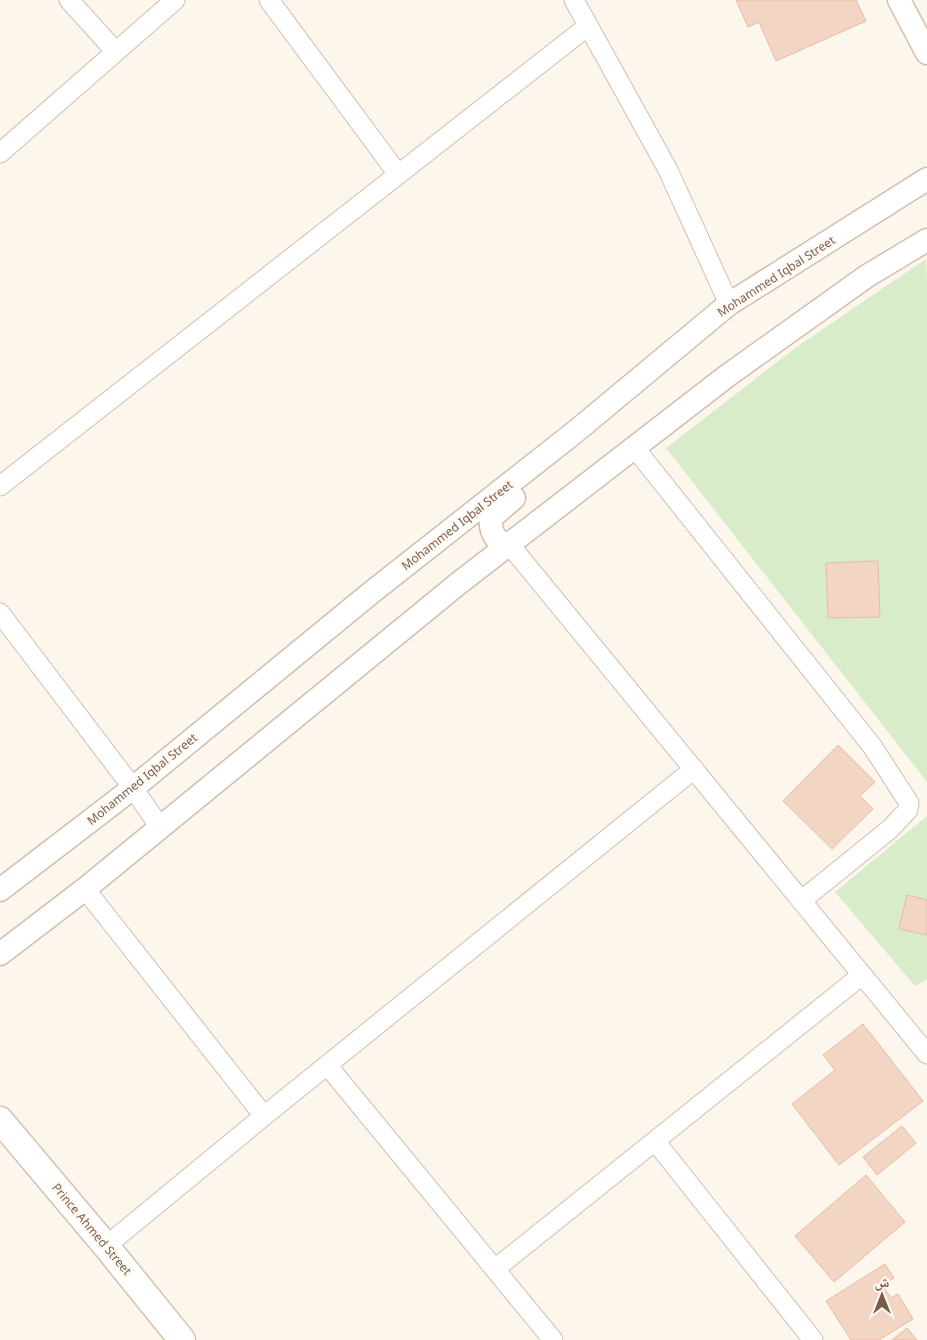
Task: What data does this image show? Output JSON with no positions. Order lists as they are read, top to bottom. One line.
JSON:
{"streets":{"main road":["Prince Ahmed Street"],"street":["Mohammed Iqbal Street"]},"north":"top"}
